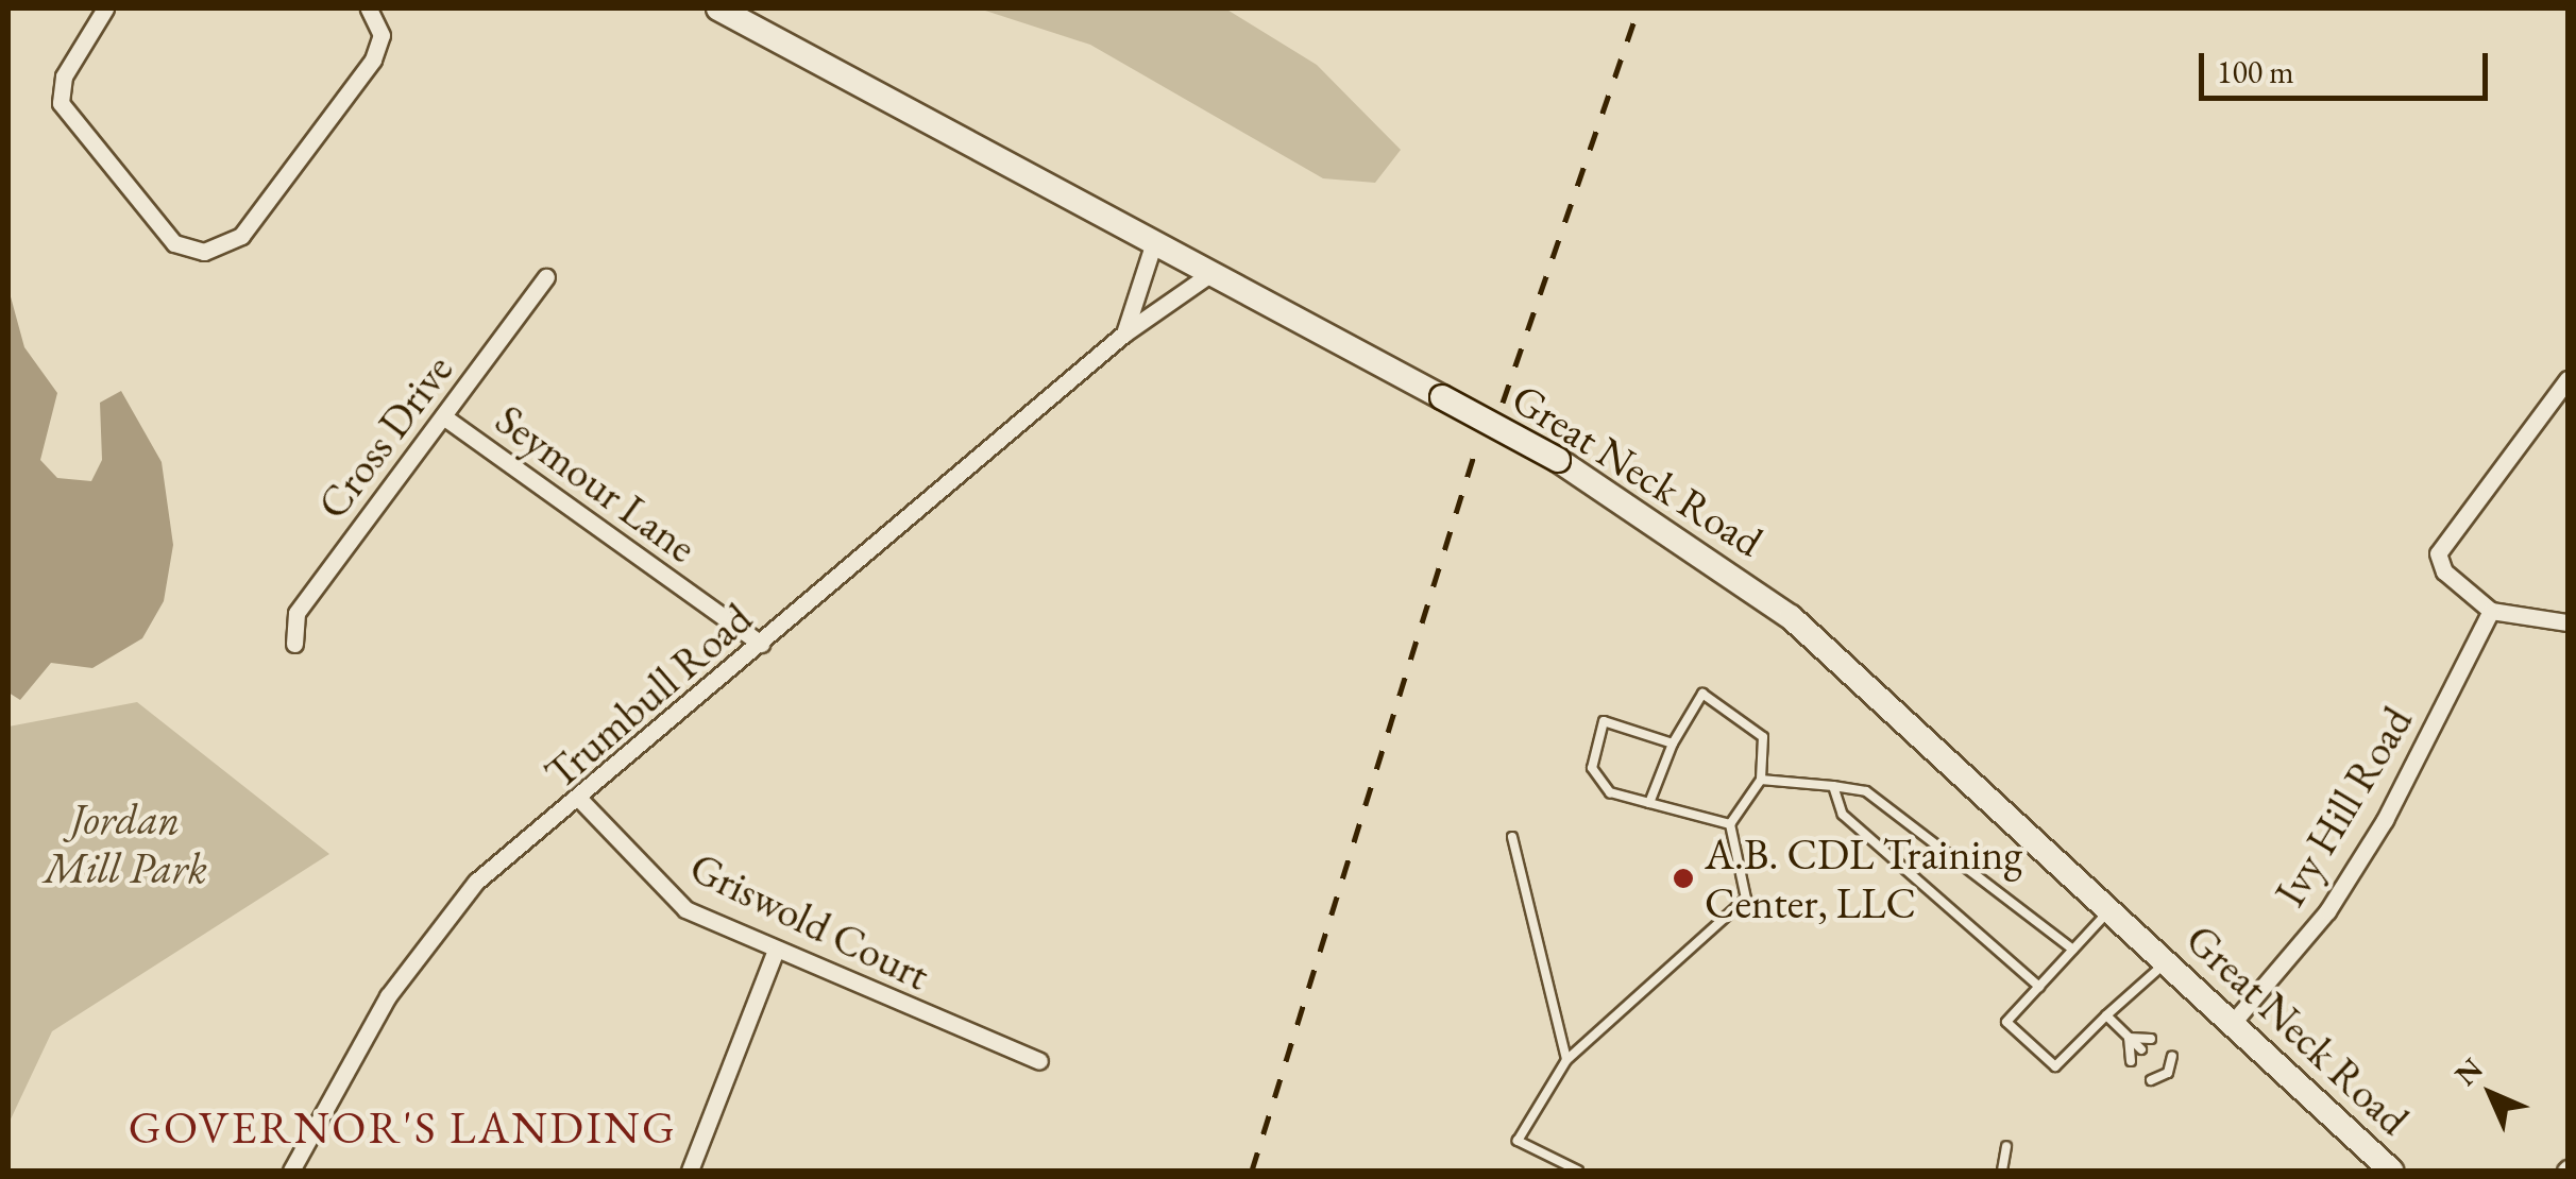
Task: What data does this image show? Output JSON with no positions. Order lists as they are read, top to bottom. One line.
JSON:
{"streets":{"main road":["Great Neck Road"],"street":["Cross Drive","Seymour Lane","Trumbull Road","Ivy Hill Road","Griswold Court"]},"crossings":[["Cross Drive","Seymour Lane"],["Great Neck Road","Trumbull Road"],["Great Neck Road","Ivy Hill Road"],["Seymour Lane","Trumbull Road"],["Trumbull Road","Griswold Court"]],"districts":["GOVERNOR'S LANDING"],"parks":["Jordan Mill Park"],"places":["A.B. CDL Training Center, LLC"],"scale_bar":"100 m","north":"top left"}
